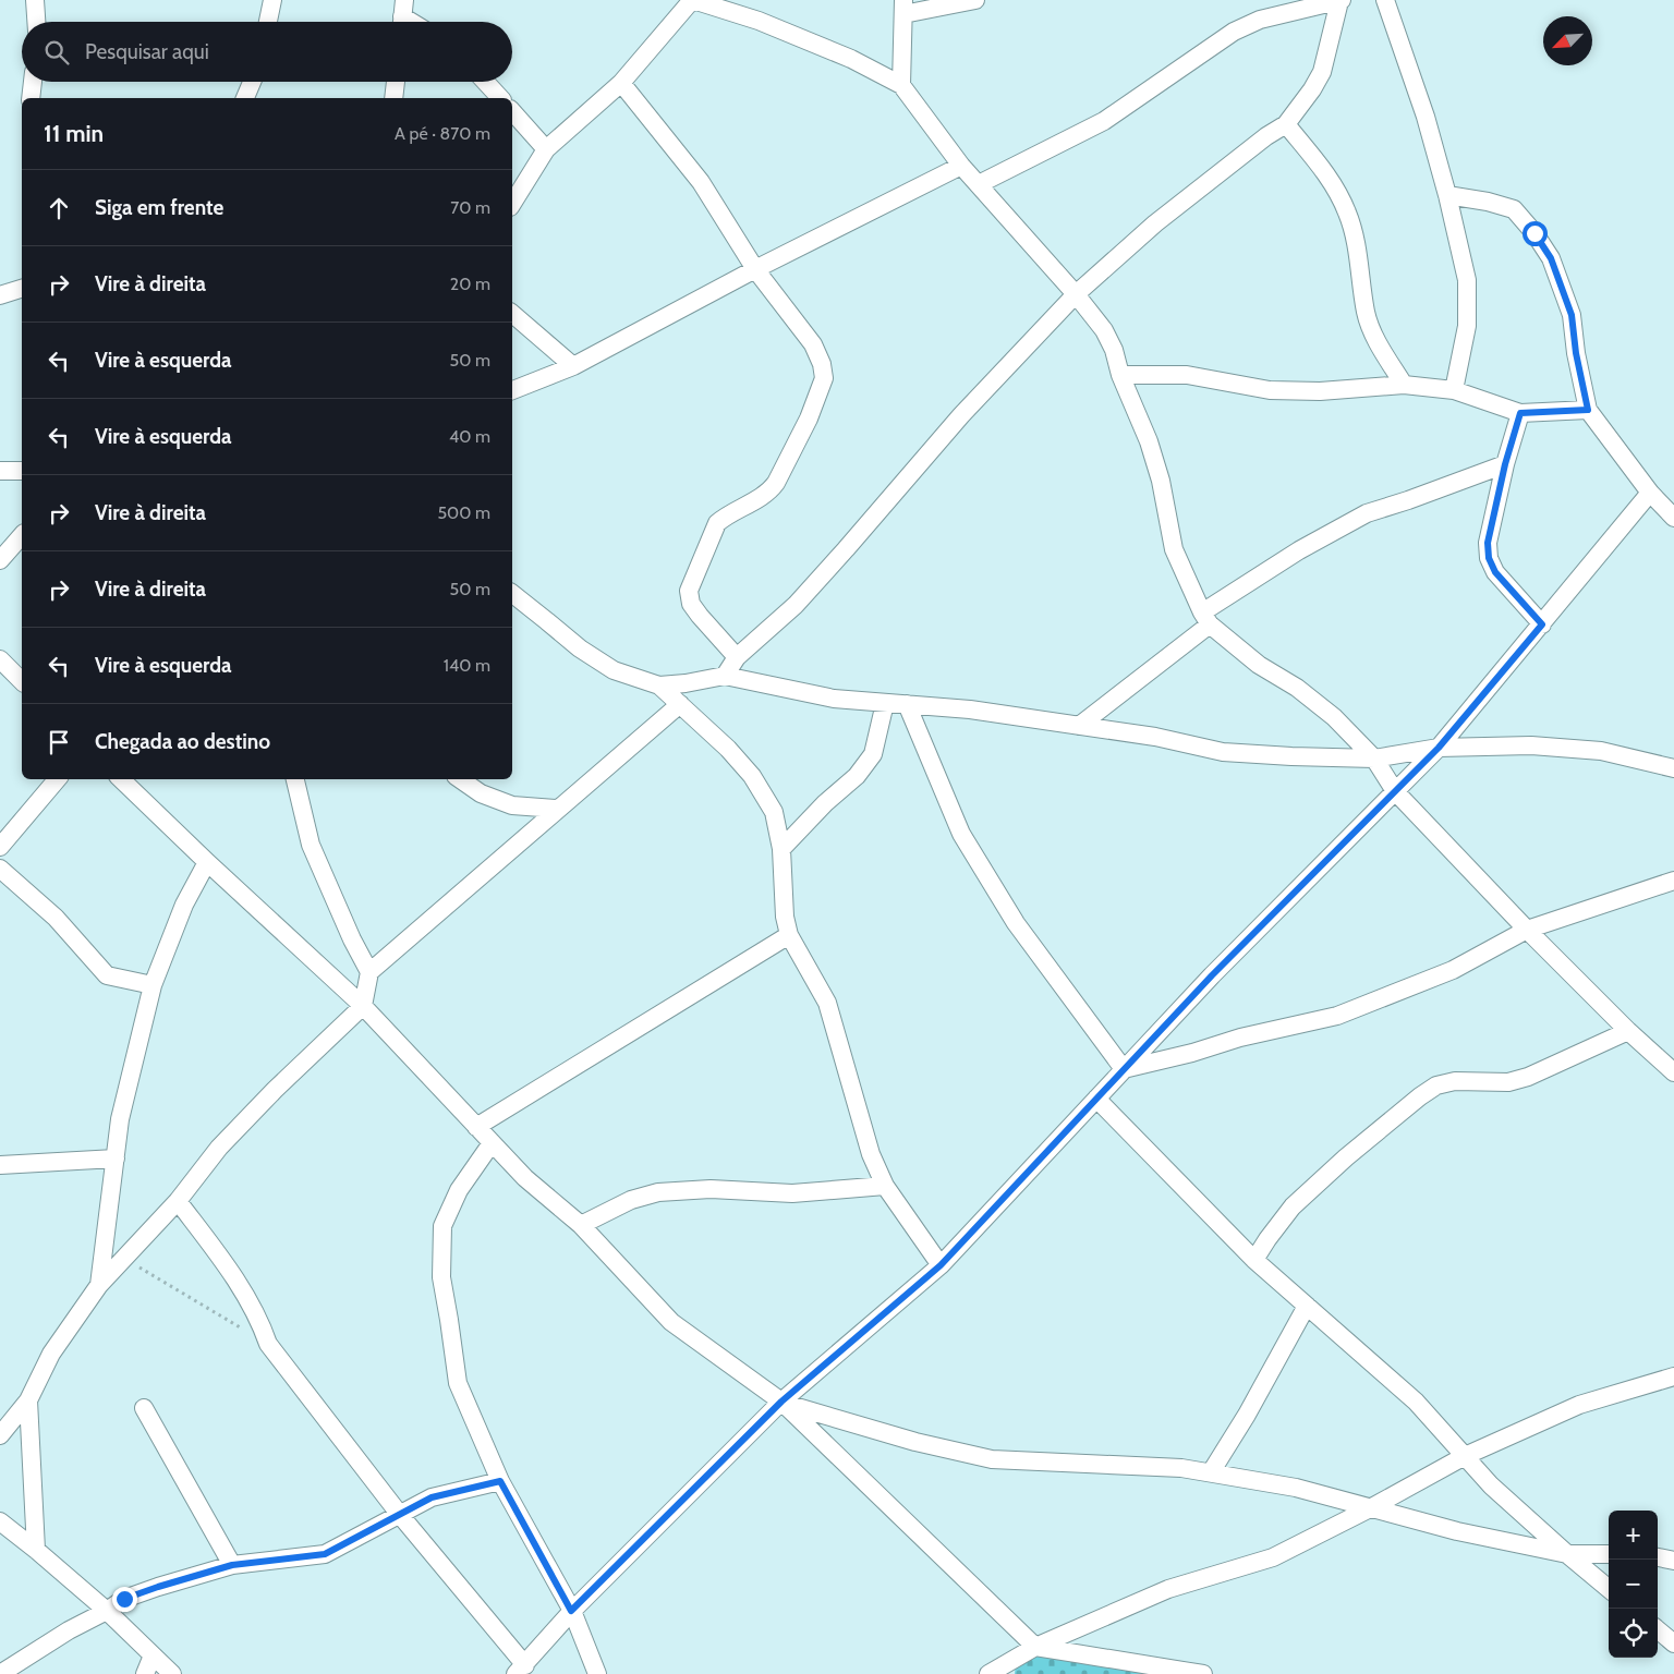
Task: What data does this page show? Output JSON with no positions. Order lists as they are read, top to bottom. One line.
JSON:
{"north":"bottom left","page":{"search":"Pesquisar aqui","heading":["11 min","A pé · 870 m"],"list":[["Siga em frente","70 m"],["Vire à direita","20 m"],["Vire à esquerda","50 m"],["Vire à esquerda","40 m"],["Vire à direita","500 m"],["Vire à direita","50 m"],["Vire à esquerda","140 m"],"Chegada ao destino"],"map_buttons":["+","−"]}}
